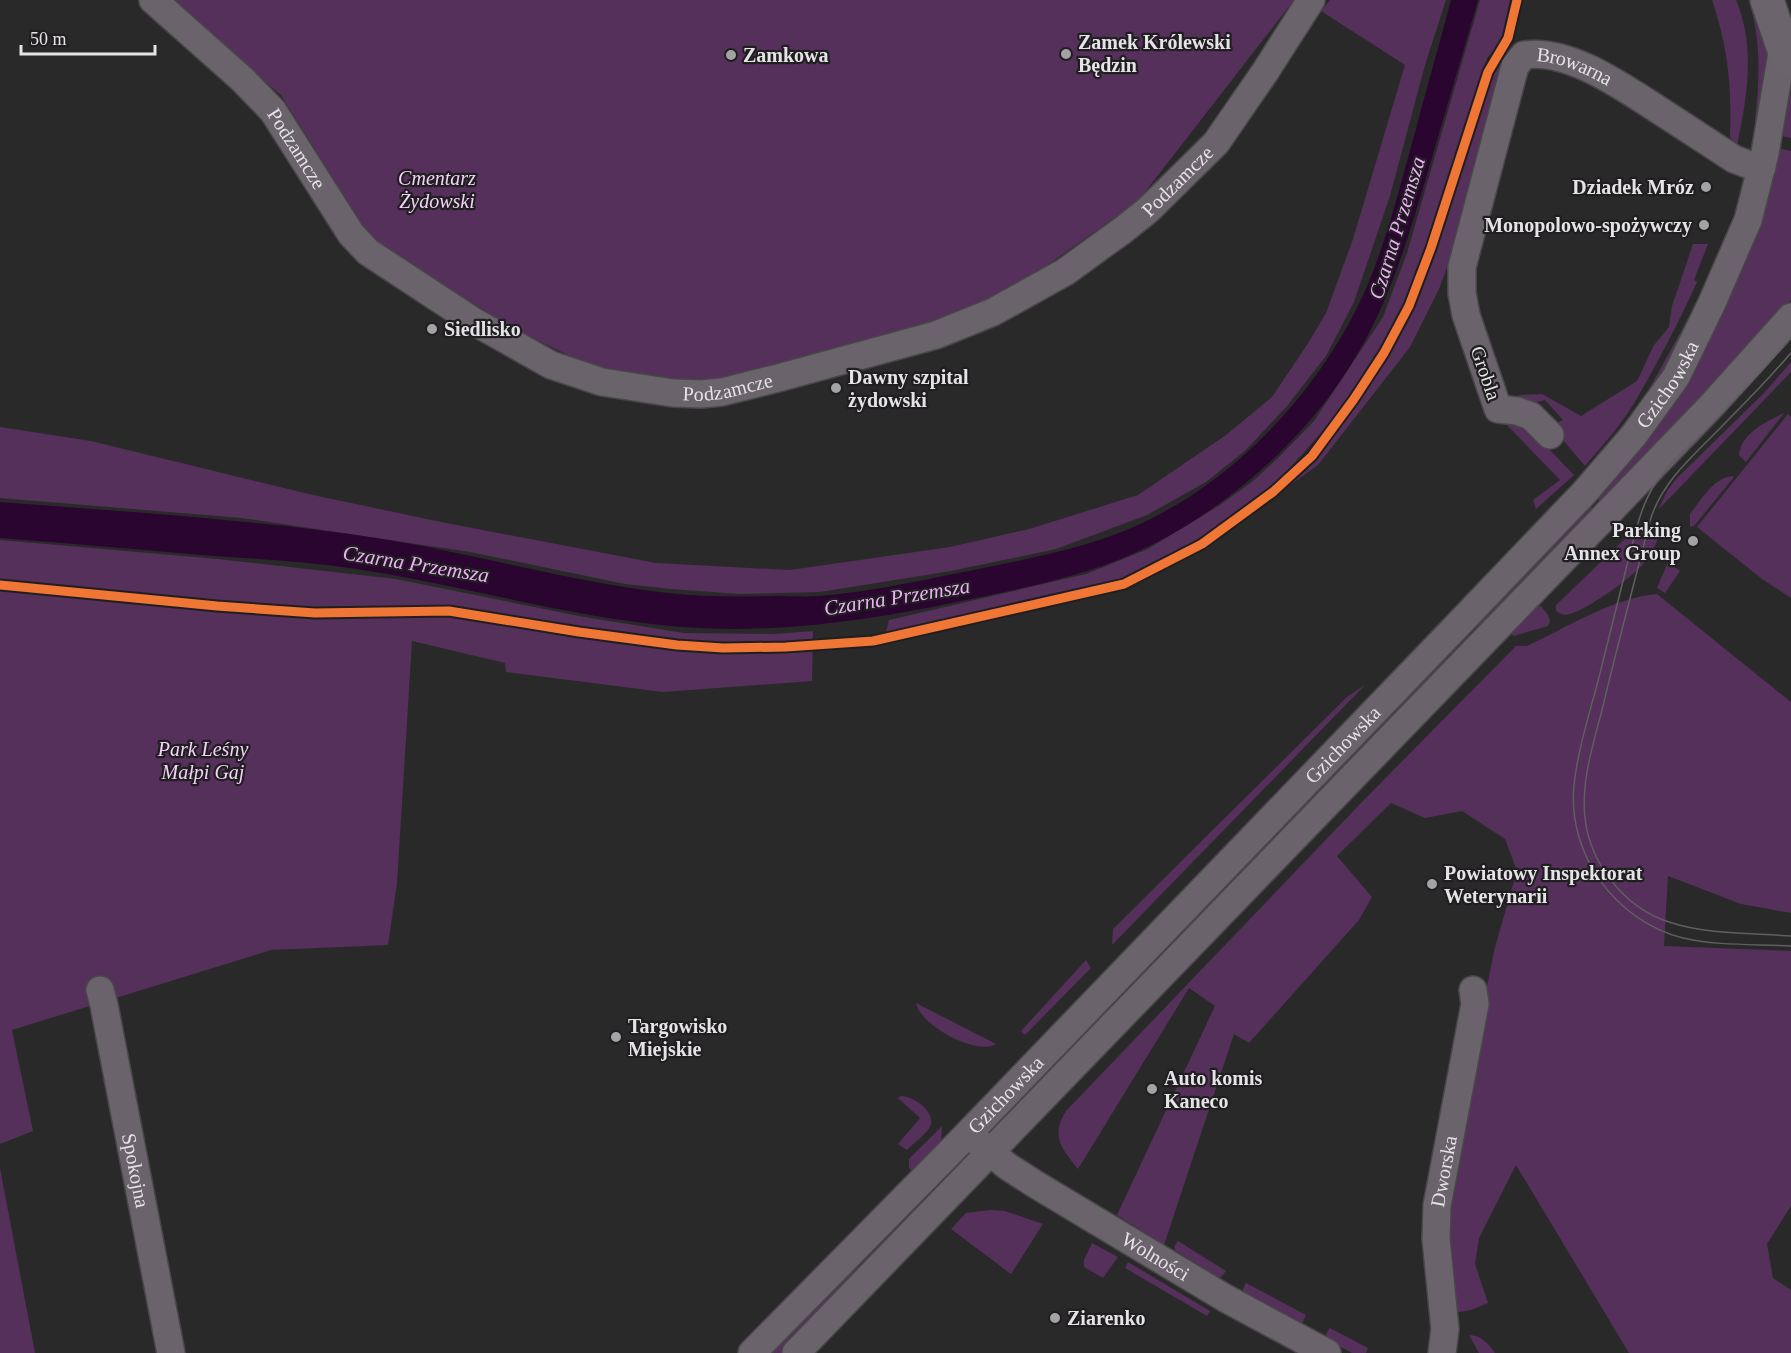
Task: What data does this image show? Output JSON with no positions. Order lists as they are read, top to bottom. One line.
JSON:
{"streets":{"street":["Browarna","Podzamcze","Grobla","Gzichowska","Spokojna","Dworska","Wolności"]},"crossings":[["Browarna","Grobla"],["Browarna","Gzichowska"],["Gzichowska","Wolności"]],"water":["Czarna Przemsza"],"parks":["Cmentarz Żydowski","Park Leśny Małpi Gaj"],"places":["Zamek Królewski Będzin","Zamkowa","Dziadek Mróz","Monopolowo-spożywczy","Siedlisko","Dawny szpital żydowski","Parking Annex Group","Powiatowy Inspektorat Weterynarii","Targowisko Miejskie","Auto komis Kaneco","Ziarenko"],"scale_bar":"50 m"}
